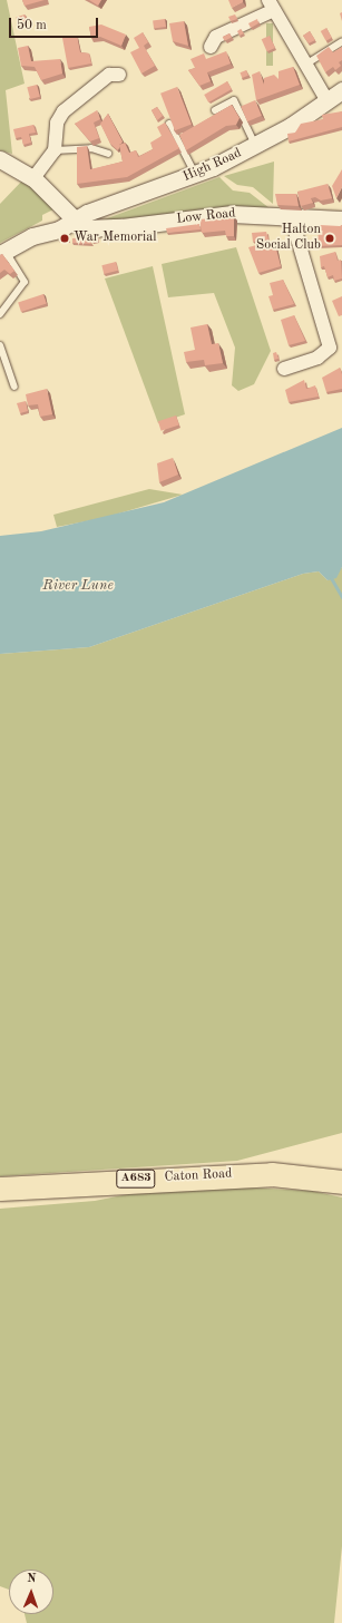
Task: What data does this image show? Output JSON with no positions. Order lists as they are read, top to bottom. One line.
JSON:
{"streets":{"highway":["Caton Road","A683"],"street":["High Road","Low Road"]},"crossings":[["High Road","Low Road"]],"water":["River Lune"],"places":["War Memorial","Halton Social Club"],"scale_bar":"50 m","north":"top"}
